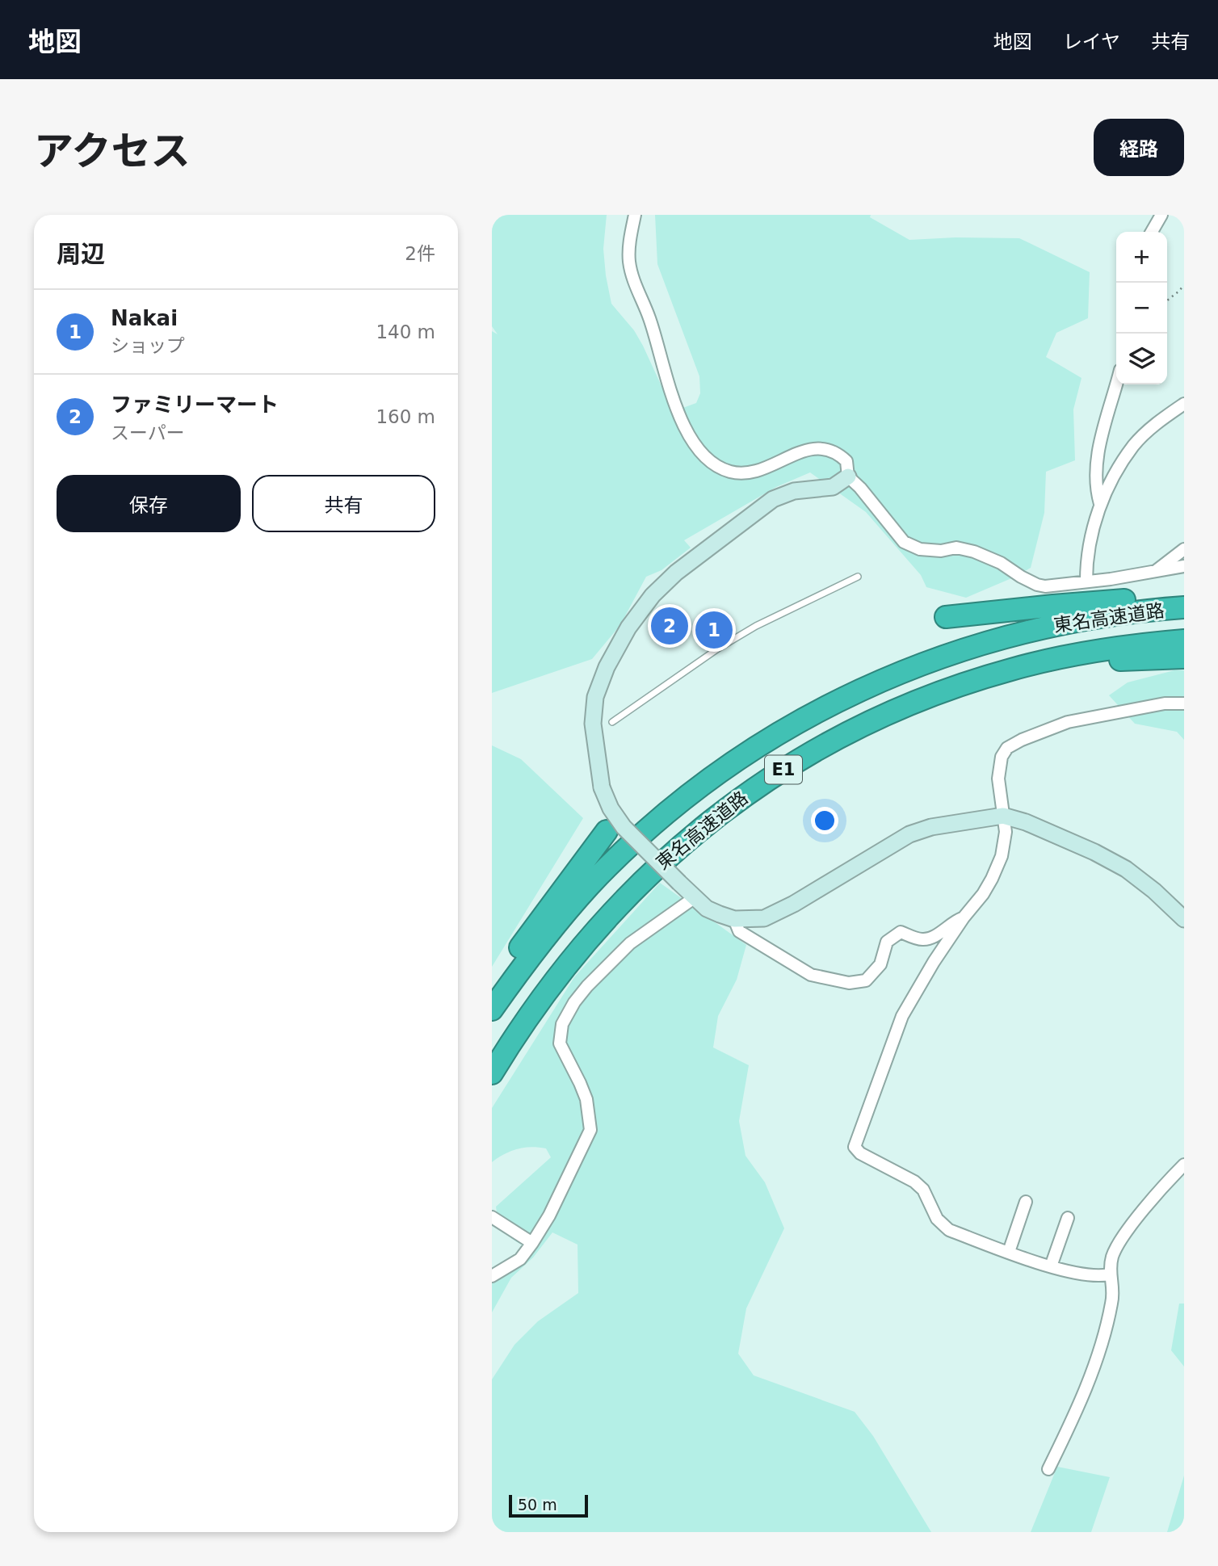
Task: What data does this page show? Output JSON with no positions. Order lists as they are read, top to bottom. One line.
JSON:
{"streets":{"highway":["東名高速道路","E1"]},"scale_bar":"50 m","page":{"header":"地図","nav":["地図","レイヤ","共有"],"title":"アクセス","buttons":["経路",["保存","共有"]],"heading":["周辺","2件"],"map_buttons":["+","−"],"list":[{"mark":"1","name":"Nakai","note":"ショップ","value":"140 m"},{"mark":"2","name":"ファミリーマート","note":"スーパー","value":"160 m"}],"pins":["2","1"],"scale":"50 m"}}
